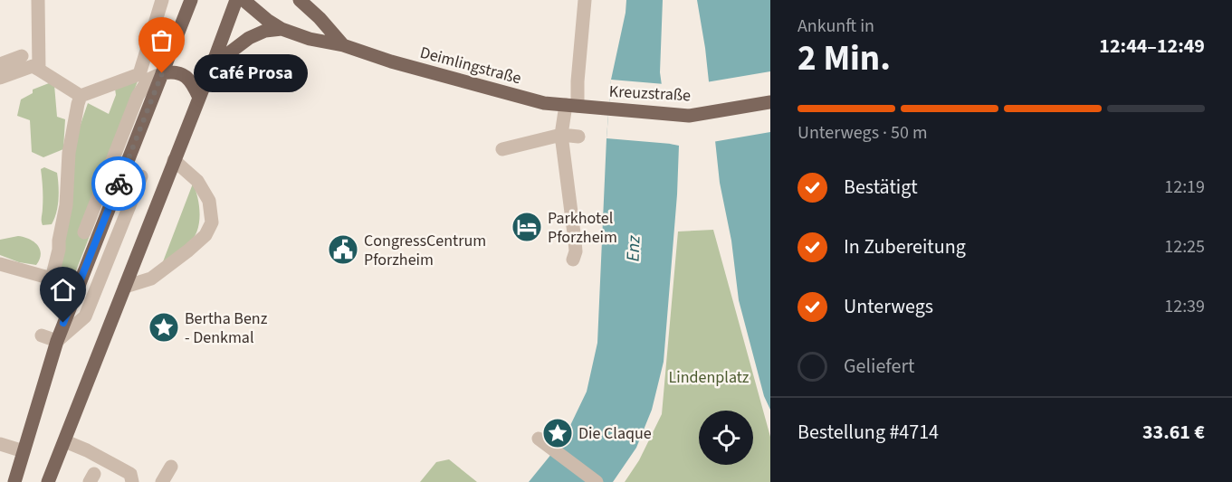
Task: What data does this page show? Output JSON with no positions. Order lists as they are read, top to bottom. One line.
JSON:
{"streets":{"main road":["Deimlingstraße","Kreuzstraße"]},"crossings":[["Deimlingstraße","Kreuzstraße"]],"water":["Enz"],"parks":["Lindenplatz"],"places":{"other":["Café Prosa"],"hotel":["Parkhotel Pforzheim"],"public building":["CongressCentrum Pforzheim"],"place":["Bertha Benz - Denkmal","Die Claque"]},"page":{"heading":["2 Min.","Ankunft in","12:44–12:49"],"panel":["Bestellung #4714","33.61 €"],"bubble":"Café Prosa","bar":"Unterwegs · 50 m","list":[["Bestätigt","12:19"],["In Zubereitung","12:25"],["Unterwegs","12:39"],"Geliefert"]}}
